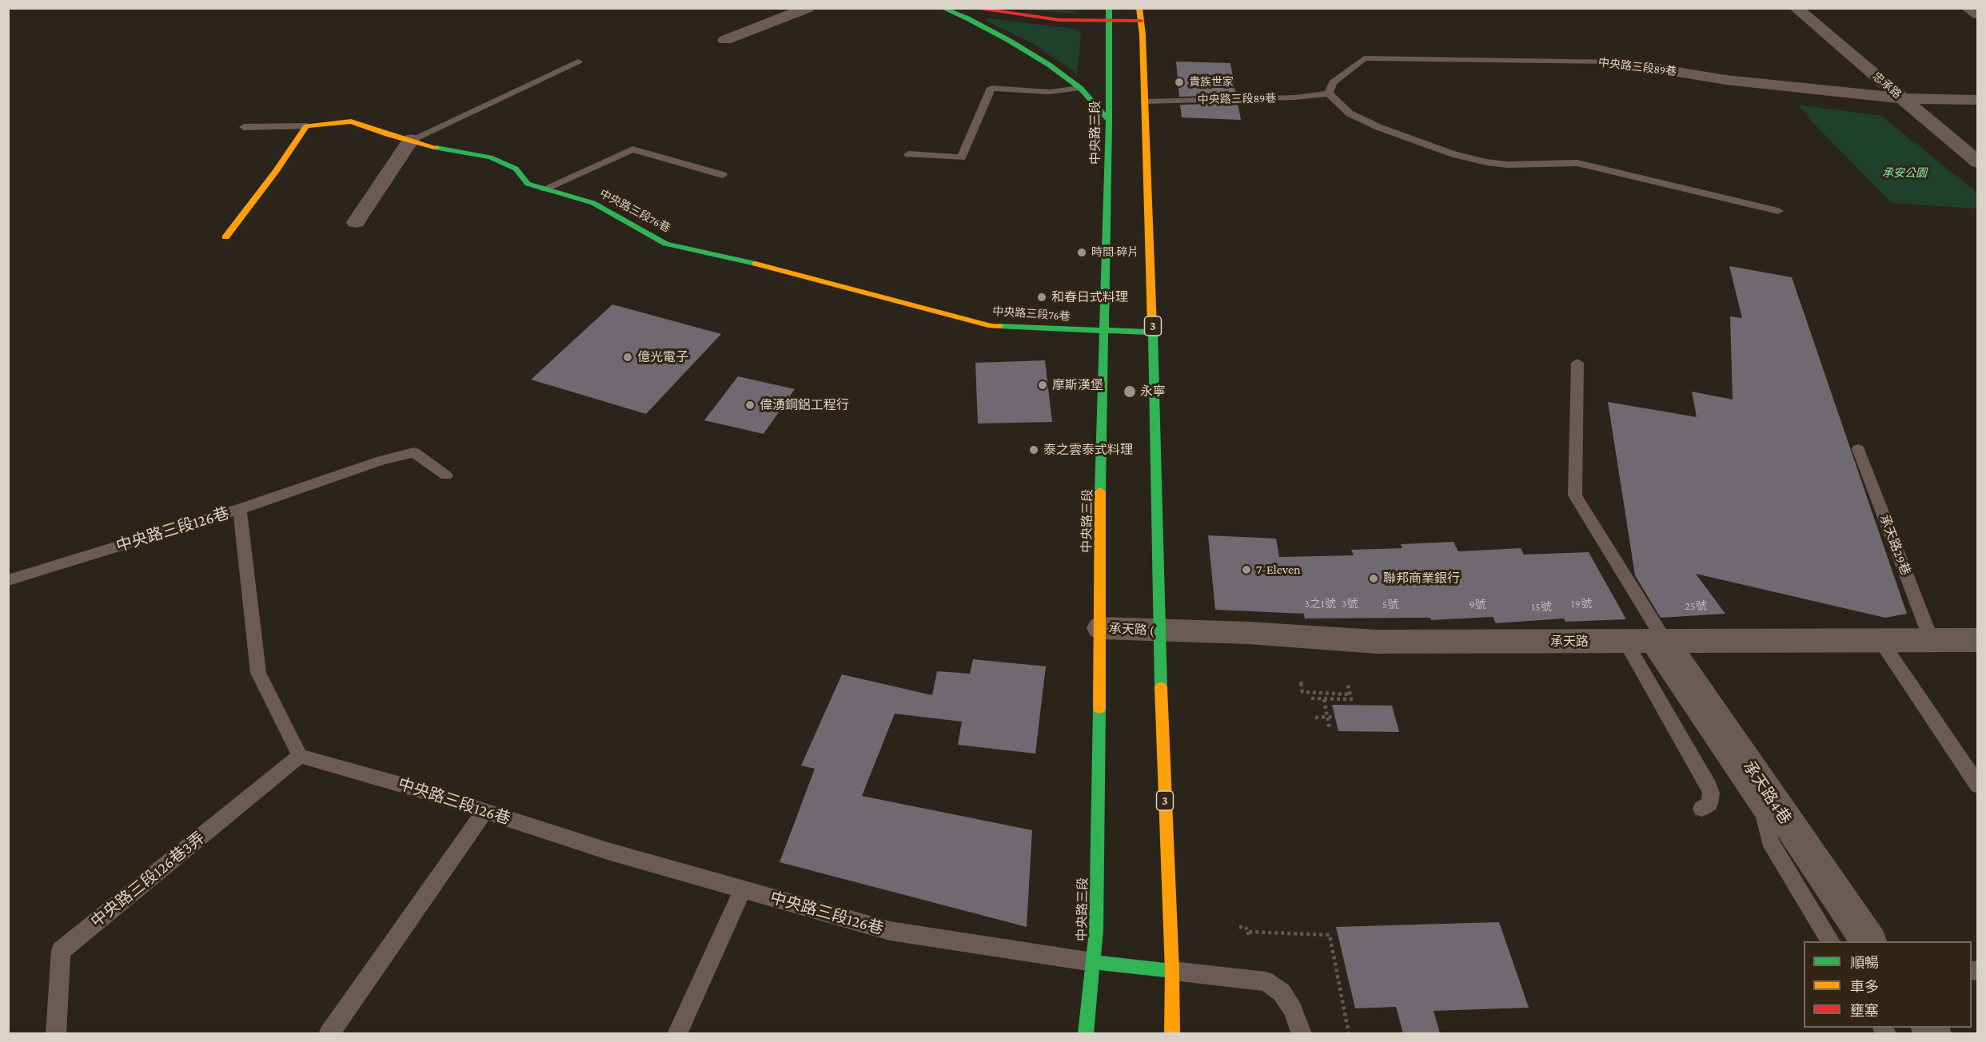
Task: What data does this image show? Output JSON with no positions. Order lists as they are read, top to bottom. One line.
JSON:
{"streets":{"main road":["中央路三段","中央路三段76巷","3"],"street":["中央路三段89巷","忠承路","承天路 (","承天路","承天路4巷"],"lane":["中央路三段126巷","承天路29巷","中央路三段126巷3弄"]},"crossings":[["中央路三段89巷","忠承路"],["中央路三段89巷","3"],["中央路三段","中央路三段76巷"],["中央路三段","中央路三段126巷"],["中央路三段","承天路 ("],["中央路三段76巷","3"],["3","承天路 ("],["3","承天路"],["中央路三段126巷","中央路三段126巷3弄"],["承天路29巷","承天路"],["承天路 (","承天路"],["承天路","承天路4巷"]],"parks":["承安公園"],"places":["貴族世家","時間·碎片","和春日式料理","億光電子","摩斯漢堡","永寧","偉湧鋼鋁工程行","泰之雲泰式料理","7-Eleven","聯邦商業銀行"],"house_numbers":["3之1號","3號","19號","5號","9號","25號","15號"],"legend":["順暢","車多","壅塞"]}
